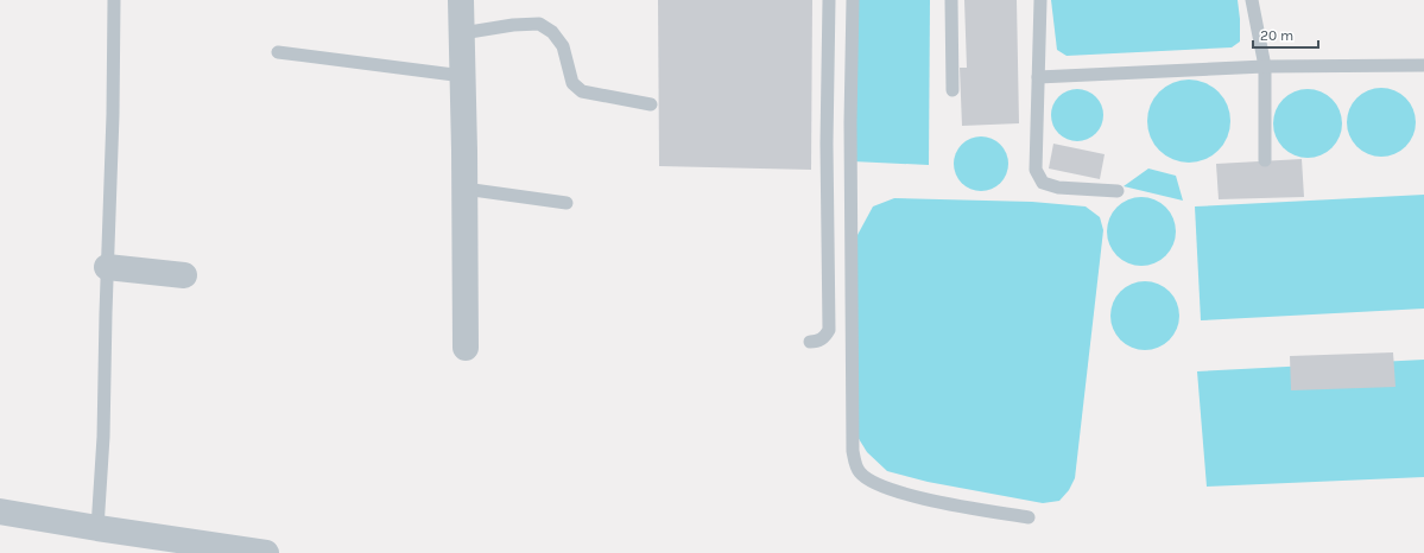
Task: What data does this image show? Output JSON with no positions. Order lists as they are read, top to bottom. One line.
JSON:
{"scale_bar":"20 m"}
